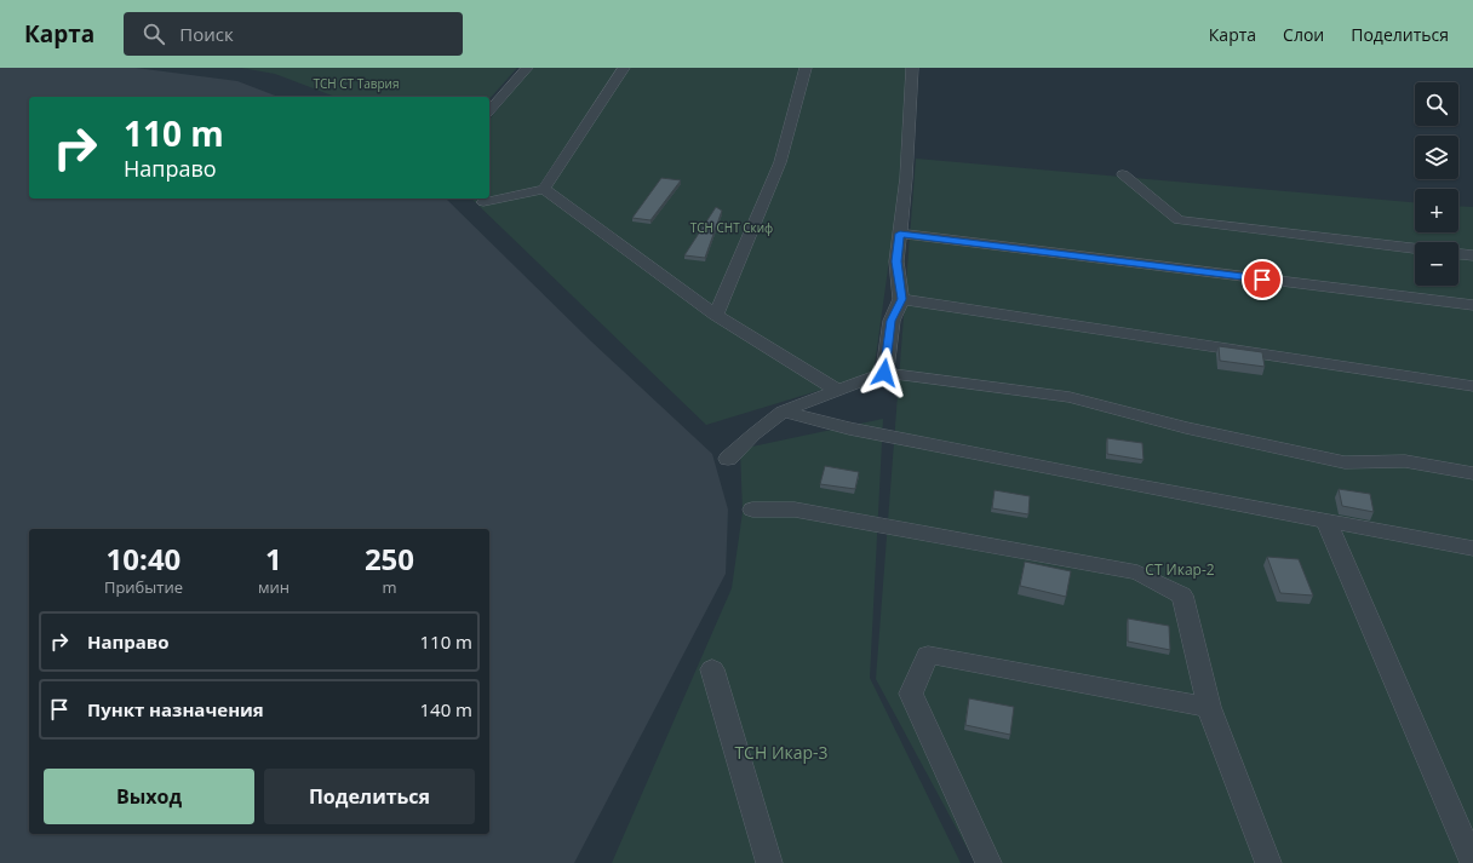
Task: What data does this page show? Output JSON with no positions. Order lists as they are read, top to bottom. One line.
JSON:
{"parks":["ТСН СТ Таврия","ТСН СНТ Скиф","СТ Икар-2","ТСН Икар-3"],"page":{"header":"Карта","search":"Поиск","nav":["Карта","Слои","Поделиться"],"map_buttons":["+","−"],"turn":["110 m","Направо"],"eta":["10:40","Прибытие","1","мин","250","m"],"list":[{"name":"Направо","value":"110 m"},{"name":"Пункт назначения","value":"140 m"}],"buttons":["Выход","Поделиться"]}}
